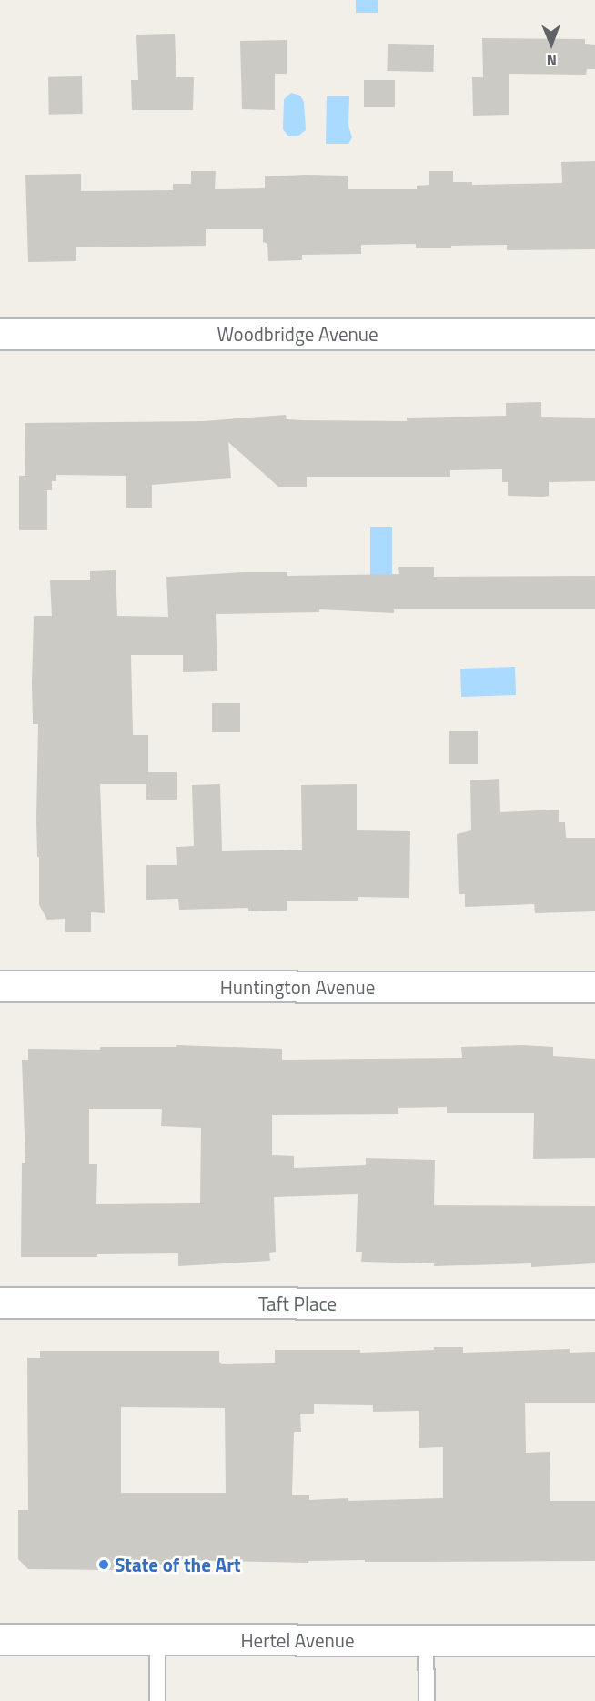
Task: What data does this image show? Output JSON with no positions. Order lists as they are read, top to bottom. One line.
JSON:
{"streets":{"street":["Woodbridge Avenue","Huntington Avenue","Taft Place","Hertel Avenue"]},"places":["State of the Art"],"north":"bottom"}
